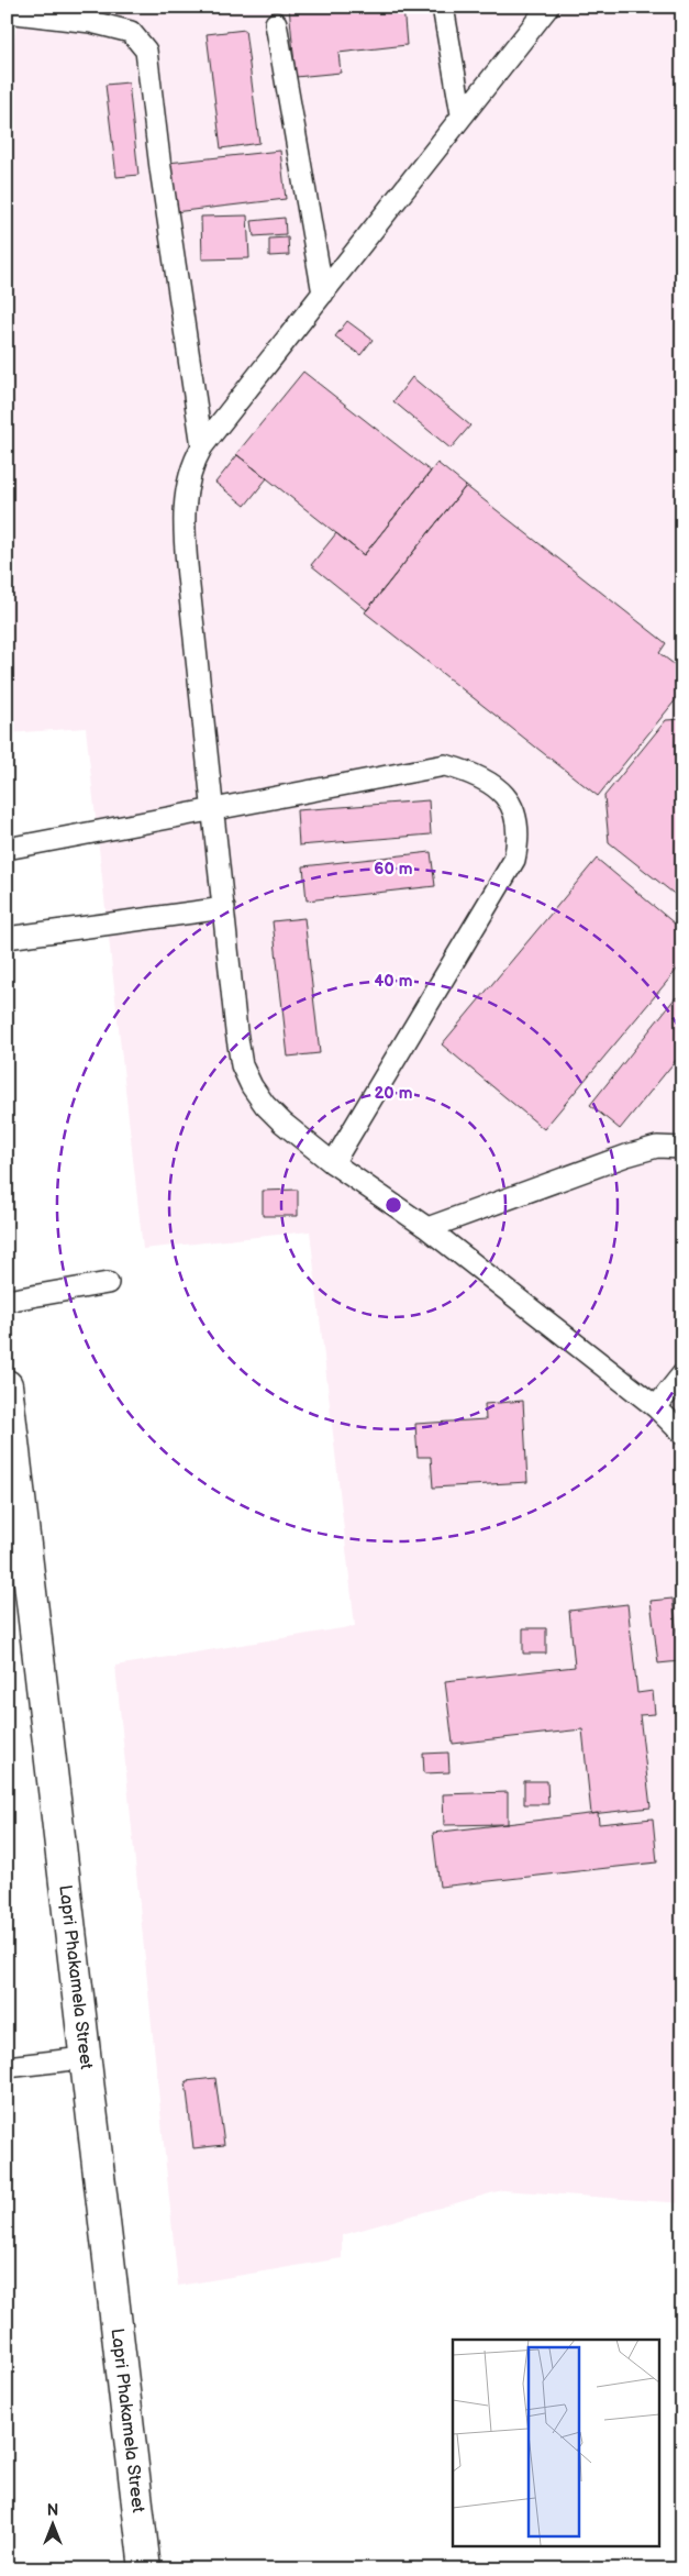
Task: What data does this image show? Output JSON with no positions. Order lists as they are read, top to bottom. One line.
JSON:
{"streets":{"street":["Lapri Phakamela Street"]},"north":"top","rings":["60 m","40 m","20 m"]}
